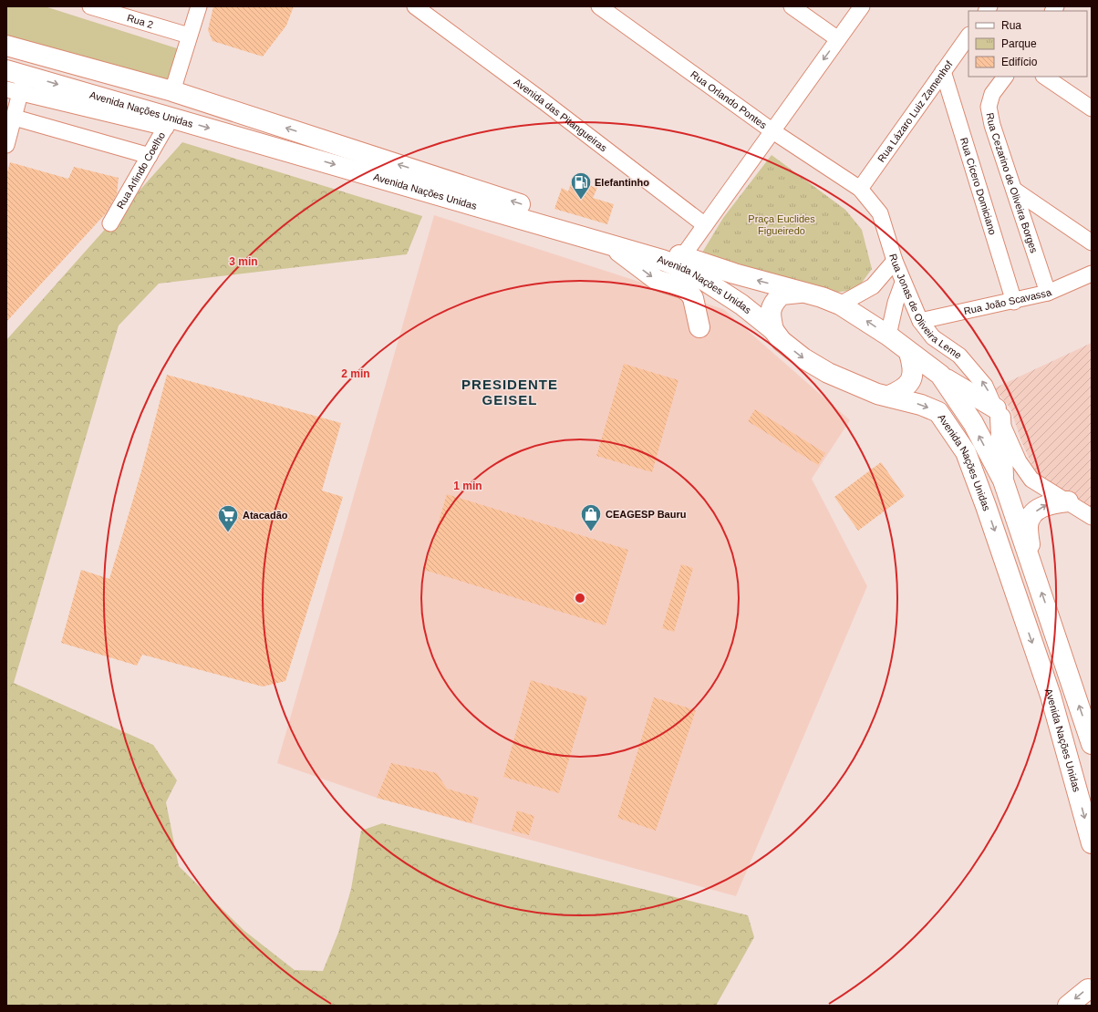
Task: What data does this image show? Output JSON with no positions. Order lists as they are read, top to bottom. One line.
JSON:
{"streets":{"main road":["Avenida Nações Unidas"],"street":["Rua 2","Rua Orlando Pontes","Rua Lázaro Luiz Zamenhof","Avenida das Pitangueiras","Rua Arlindo Coelho","Rua Cezarino de Oliveira Borges","Rua Cícero Domiciano","Rua João Scavassa","Rua Jonas de Oliveira Leme"]},"crossings":[["Rua Orlando Pontes","Rua Lázaro Luiz Zamenhof"],["Rua Orlando Pontes","Rua Jonas de Oliveira Leme"],["Avenida Nações Unidas","Rua Arlindo Coelho"],["Rua Lázaro Luiz Zamenhof","Rua Cícero Domiciano"],["Rua Lázaro Luiz Zamenhof","Rua Jonas de Oliveira Leme"],["Rua Cezarino de Oliveira Borges","Rua João Scavassa"],["Rua Cícero Domiciano","Rua João Scavassa"],["Rua João Scavassa","Rua Jonas de Oliveira Leme"]],"districts":["PRESIDENTE GEISEL"],"parks":["Praça Euclides Figueiredo"],"places":{"fuel station":["Elefantinho"],"shop":["CEAGESP Bauru"],"supermarket":["Atacadão"]},"legend":["Rua","Parque","Edifício"],"rings":["3 min","2 min","1 min"]}
